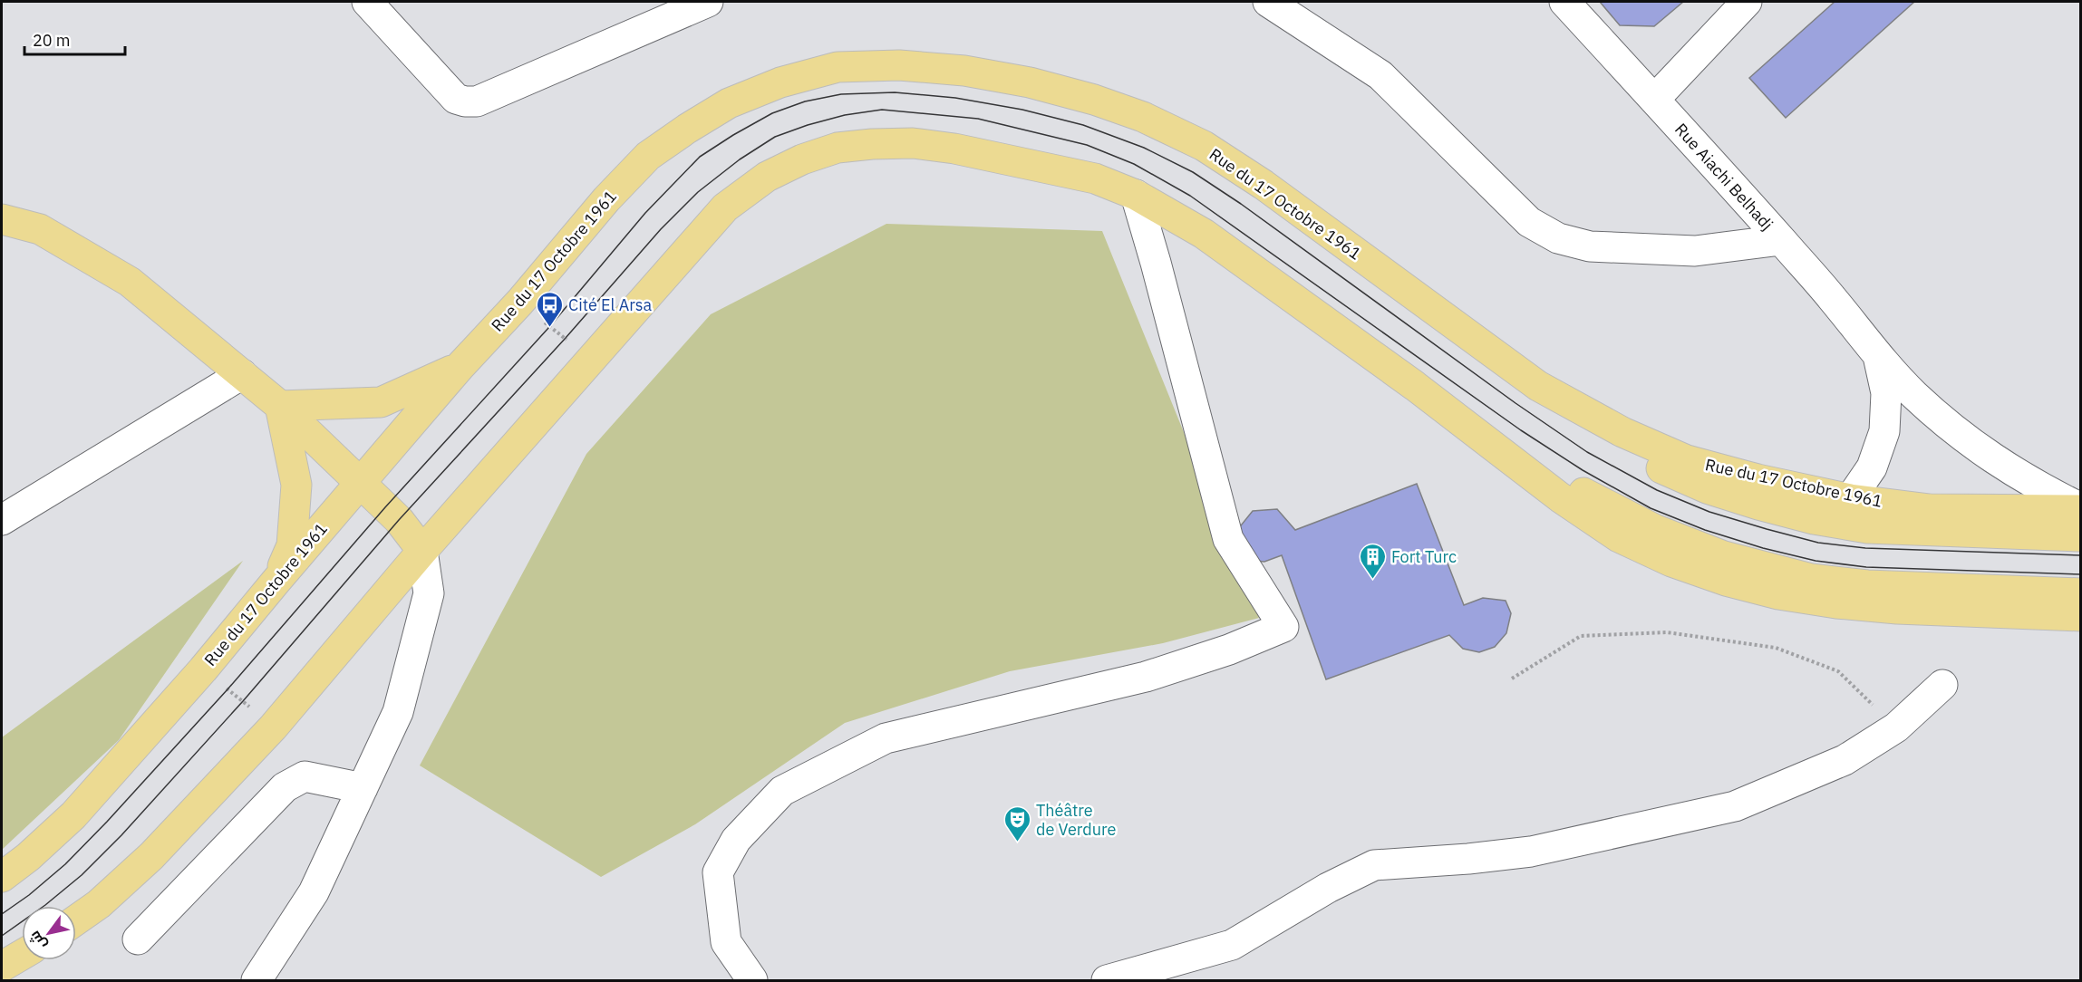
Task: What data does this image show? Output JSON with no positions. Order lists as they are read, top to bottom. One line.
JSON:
{"streets":{"main road":["Rue du 17 Octobre 1961"],"street":["Rue Aiachi Belhadj"]},"crossings":[["Rue Aiachi Belhadj","Rue du 17 Octobre 1961"]],"places":{"bus stop":["Cité El Arsa"],"building":["Fort Turc"],"theatre":["Théâtre de Verdure"]},"scale_bar":"20 m","north":"bottom left"}
